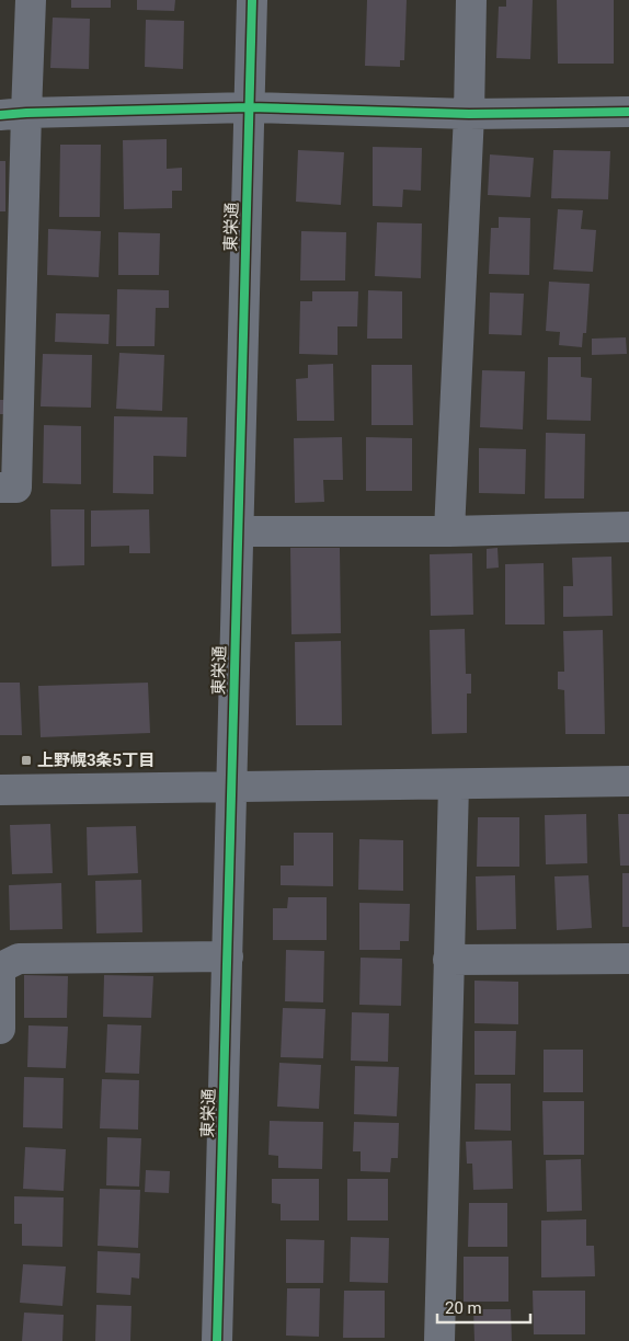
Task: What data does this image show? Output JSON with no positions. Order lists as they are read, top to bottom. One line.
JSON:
{"streets":{"street":["東栄通"]},"places":{"transit":["上野幌3条5丁目"]},"scale_bar":"20 m"}
